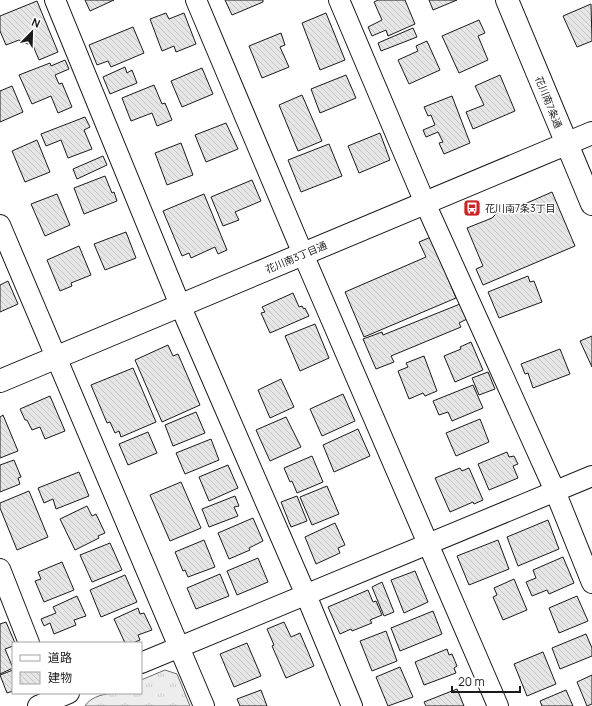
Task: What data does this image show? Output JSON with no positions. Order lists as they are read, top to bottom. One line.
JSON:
{"streets":{"street":["花川南7条通","花川南3丁目通"]},"crossings":[["花川南7条通","花川南3丁目通"]],"places":{"bus stop":["花川南7条3丁目"]},"legend":["道路","建物"],"scale_bar":"20 m","north":"top right"}
